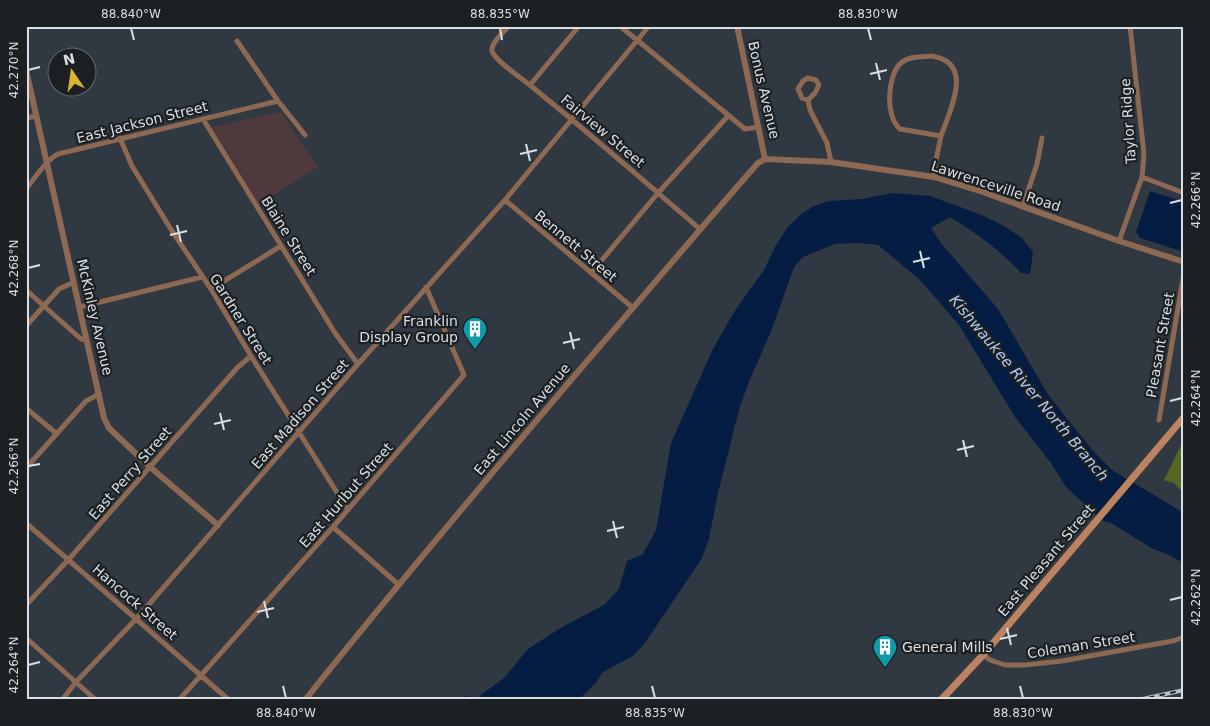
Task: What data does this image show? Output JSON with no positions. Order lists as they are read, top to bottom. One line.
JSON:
{"streets":{"main road":["East Pleasant Street"],"street":["Bonus Avenue","Taylor Ridge","East Jackson Street","Fairview Street","Lawrenceville Road","Blaine Street","Bennett Street","McKinley Avenue","Gardner Street","Pleasant Street","East Madison Street","East Lincoln Avenue","East Perry Street","East Hurlbut Street","Hancock Street","Coleman Street"]},"crossings":[["Bonus Avenue","Lawrenceville Road"],["Bonus Avenue","East Lincoln Avenue"],["Taylor Ridge","Lawrenceville Road"],["East Jackson Street","Blaine Street"],["East Jackson Street","McKinley Avenue"],["East Jackson Street","Gardner Street"],["Fairview Street","East Madison Street"],["Fairview Street","East Lincoln Avenue"],["Lawrenceville Road","East Lincoln Avenue"],["Blaine Street","East Madison Street"],["Bennett Street","East Madison Street"],["Bennett Street","East Lincoln Avenue"],["McKinley Avenue","East Madison Street"],["McKinley Avenue","East Perry Street"],["Gardner Street","East Madison Street"],["Gardner Street","East Perry Street"],["Gardner Street","East Hurlbut Street"],["East Madison Street","East Hurlbut Street"],["East Madison Street","Hancock Street"],["East Perry Street","Hancock Street"],["East Hurlbut Street","Hancock Street"],["East Pleasant Street","Coleman Street"]],"water":["Kishwaukee River North Branch"],"places":{"building":["Franklin Display Group","General Mills"]},"north":"top","coordinates":["88.840°W","88.835°W","88.830°W","42.270°N","42.266°N","42.268°N","42.264°N","42.262°N"]}
